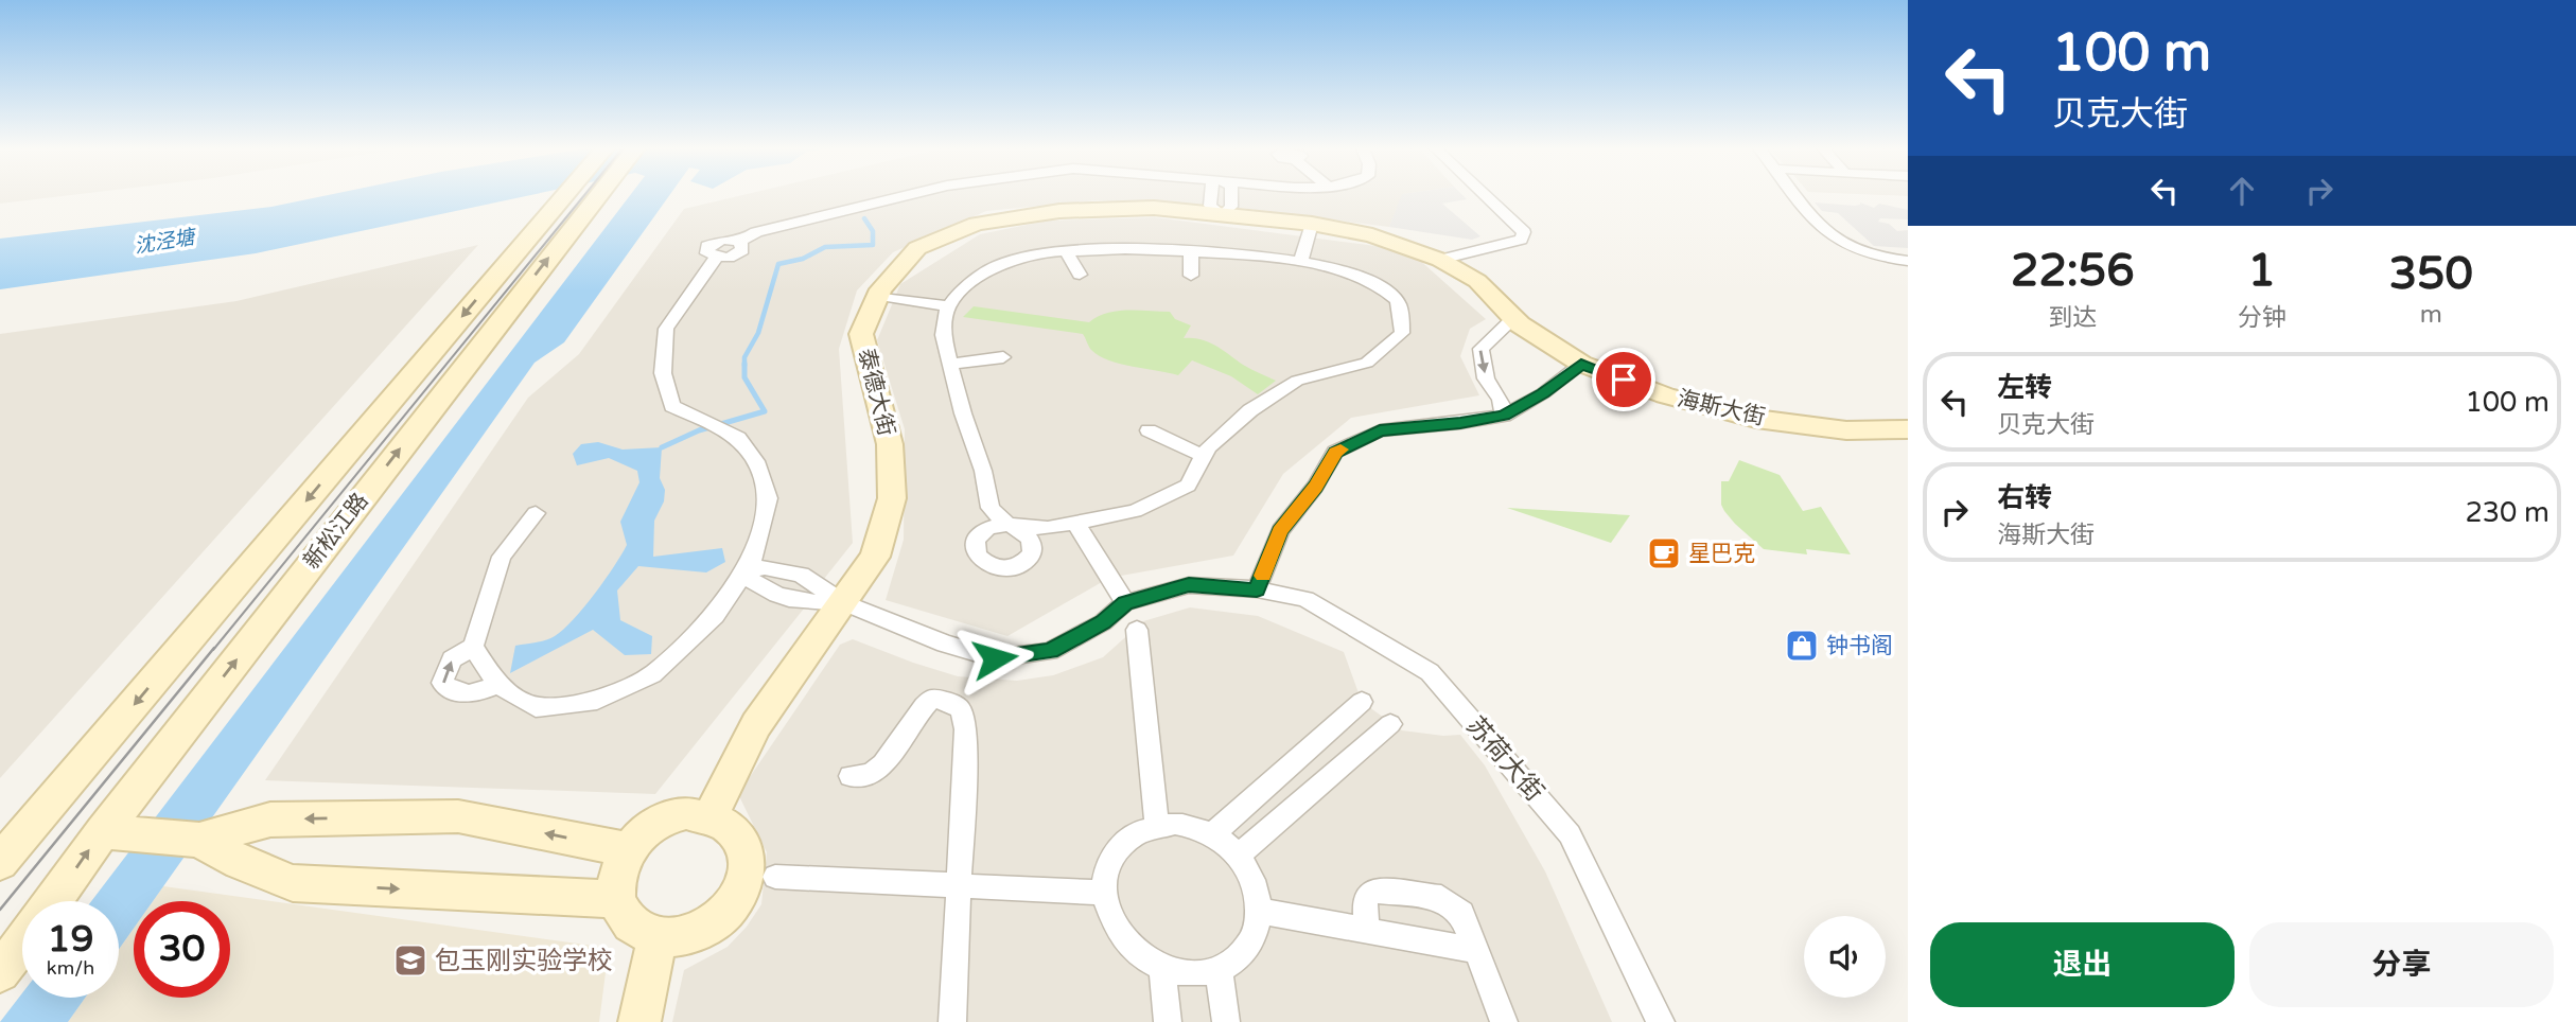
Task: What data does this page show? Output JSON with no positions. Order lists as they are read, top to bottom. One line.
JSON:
{"streets":{"street":["泰德大街","海斯大街","新松江路","苏荷大街"]},"crossings":[["泰德大街","海斯大街"]],"water":["沈泾塘"],"places":{"cafe":["星巴克"],"shop":["钟书阁"],"school or university":["包玉刚实验学校"]},"page":{"turn":["100 m","贝克大街"],"eta":["22:56","到达","1","分钟","350","m"],"list":[{"name":"左转","note":"贝克大街","value":"100 m"},{"name":"右转","note":"海斯大街","value":"230 m"}],"speed":"19 km/h","limit":"30","buttons":["退出","分享"]}}
